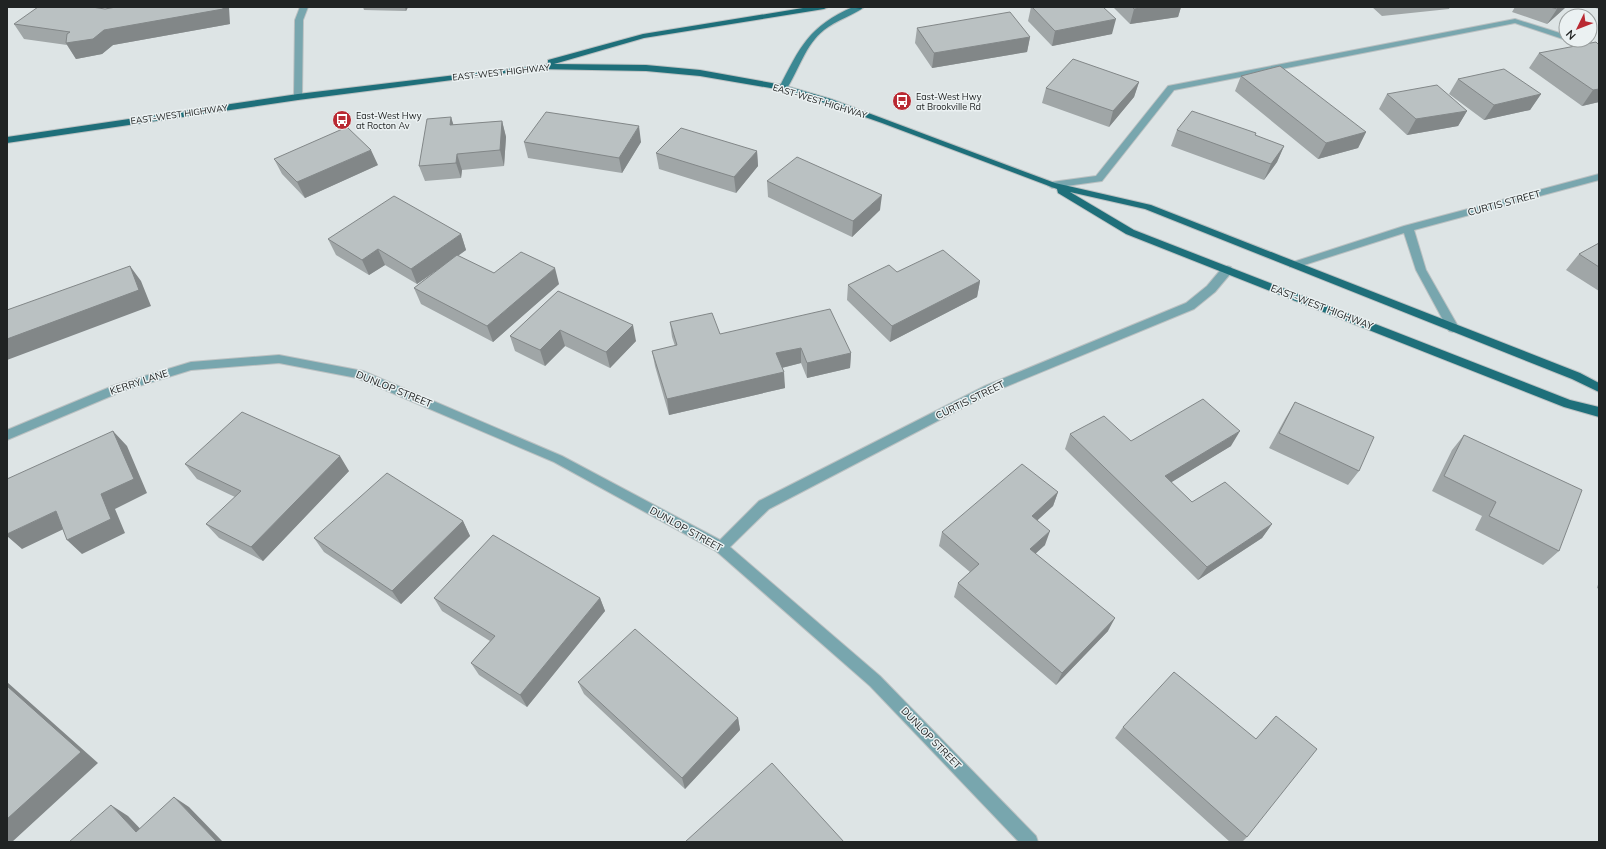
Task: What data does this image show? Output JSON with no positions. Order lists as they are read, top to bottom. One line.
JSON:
{"streets":{"main road":["EAST-WEST HIGHWAY"],"street":["CURTIS STREET","KERRY LANE","DUNLOP STREET"]},"crossings":[["EAST-WEST HIGHWAY","CURTIS STREET"],["CURTIS STREET","DUNLOP STREET"],["KERRY LANE","DUNLOP STREET"]],"places":{"bus stop":["East-West Hwy at Brookville Rd","East-West Hwy at Rocton Av"]},"north":"bottom left"}
